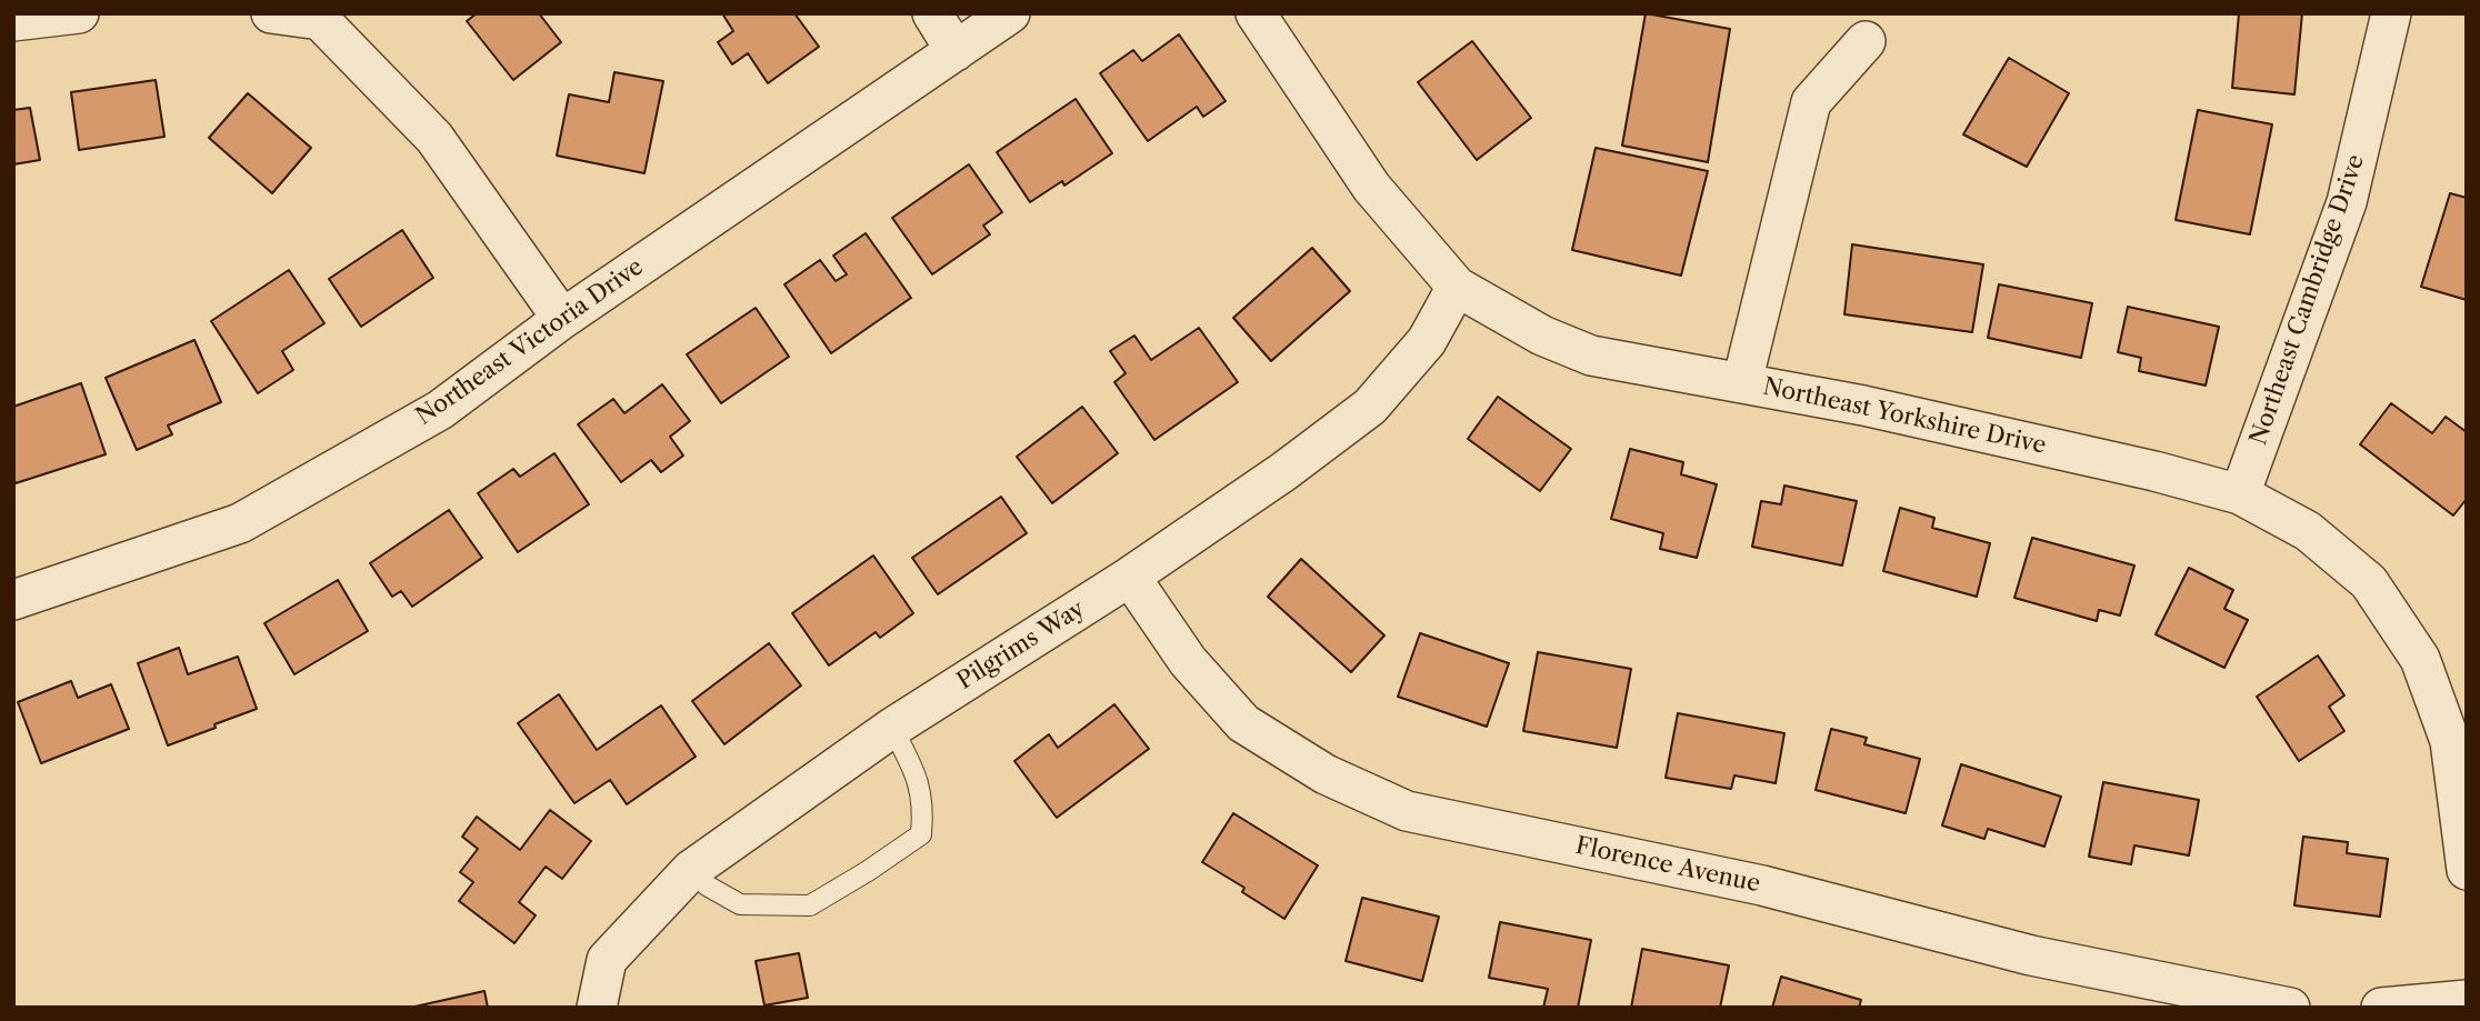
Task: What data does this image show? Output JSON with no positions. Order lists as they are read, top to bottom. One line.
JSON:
{"streets":{"street":["Northeast Cambridge Drive","Northeast Victoria Drive","Northeast Yorkshire Drive","Pilgrims Way","Florence Avenue"]},"crossings":[["Northeast Cambridge Drive","Northeast Yorkshire Drive"],["Northeast Yorkshire Drive","Pilgrims Way"],["Pilgrims Way","Florence Avenue"]]}
